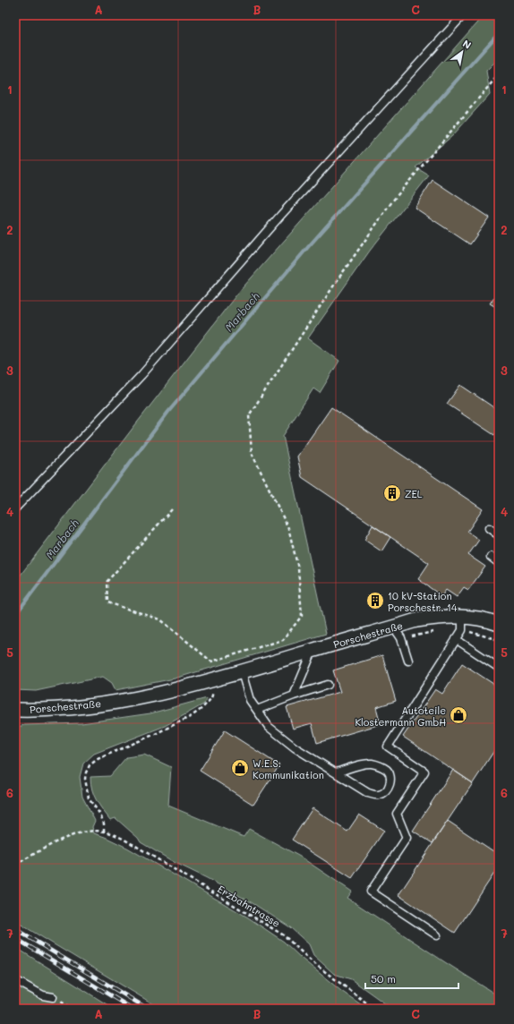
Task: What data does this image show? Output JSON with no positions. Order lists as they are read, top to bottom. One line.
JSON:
{"streets":{"street":["Porschestraße"],"path":["Erzbahntrasse"]},"water":["Marbach"],"places":{"building":["ZEL","10 kV-Station Porschestr. 14"],"shop":["Autoteile Klostermann GmbH","W.E.S. Kommunikation"]},"scale_bar":"50 m","north":"top right","grid":{"columns":["A","B","C"],"rows":["1","2","3","4","5","6","7"]}}
